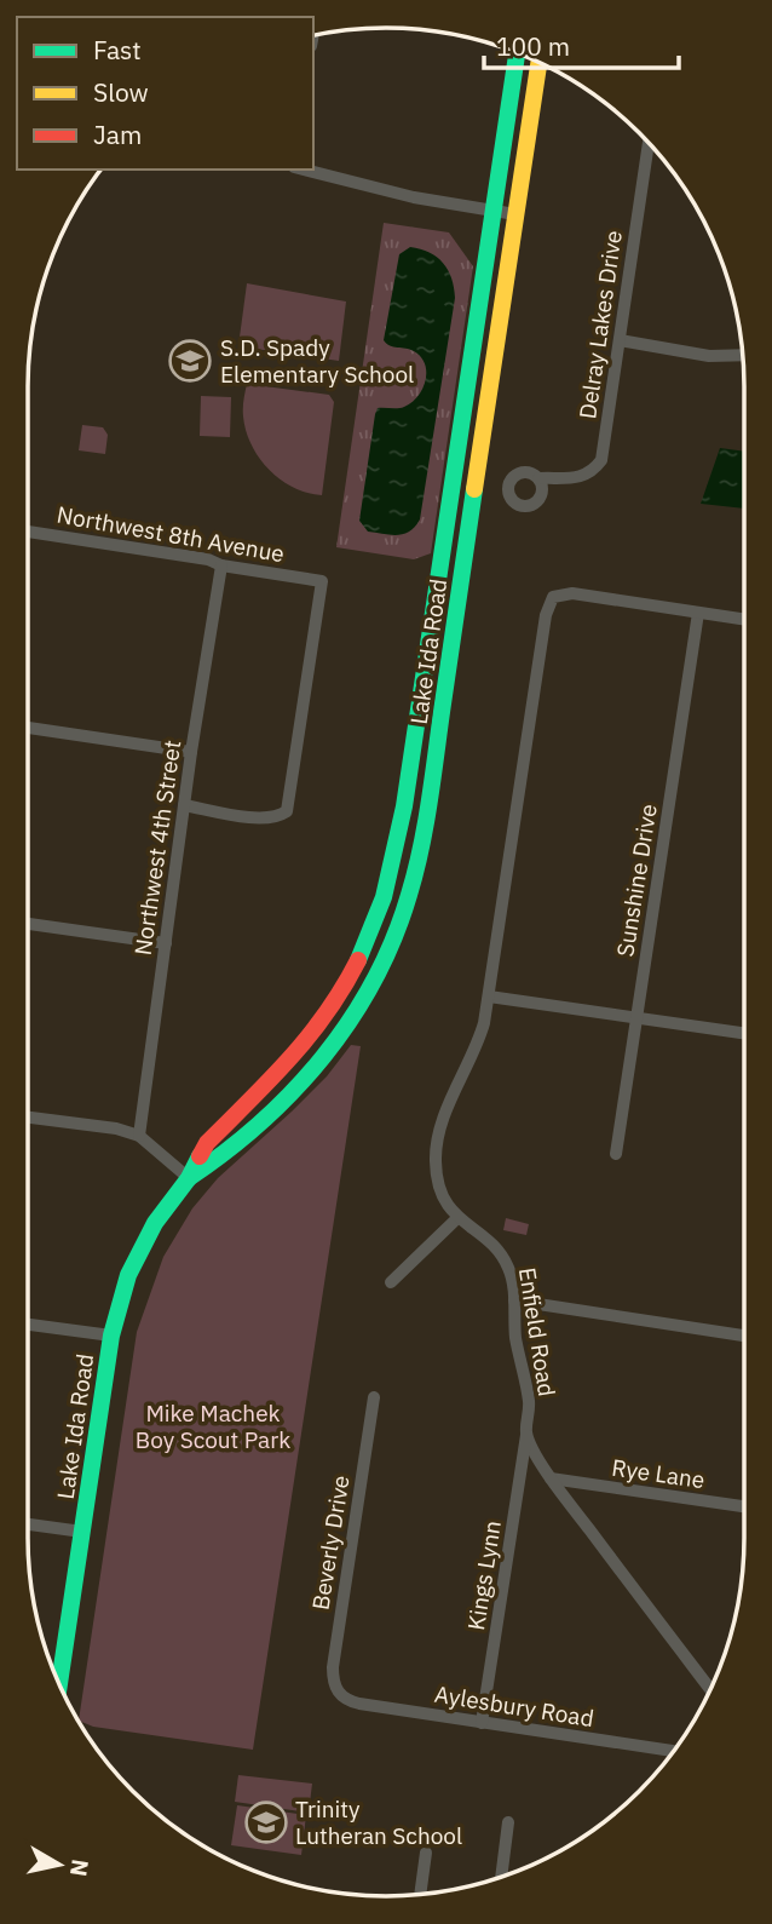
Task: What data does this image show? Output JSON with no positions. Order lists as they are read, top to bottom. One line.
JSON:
{"streets":{"street":["Delray Lakes Drive","Northwest 8th Avenue","Lake Ida Road","Northwest 4th Street","Sunshine Drive","Enfield Road","Rye Lane","Beverly Drive","Kings Lynn","Aylesbury Road"]},"crossings":[["Northwest 8th Avenue","Northwest 4th Street"],["Sunshine Drive","Enfield Road"],["Enfield Road","Rye Lane"],["Enfield Road","Kings Lynn"],["Beverly Drive","Aylesbury Road"],["Kings Lynn","Aylesbury Road"]],"parks":["Mike Machek Boy Scout Park"],"places":{"school or university":["S.D. Spady Elementary School","Trinity Lutheran School"]},"legend":["Fast","Slow","Jam"],"scale_bar":"100 m","north":"right"}
